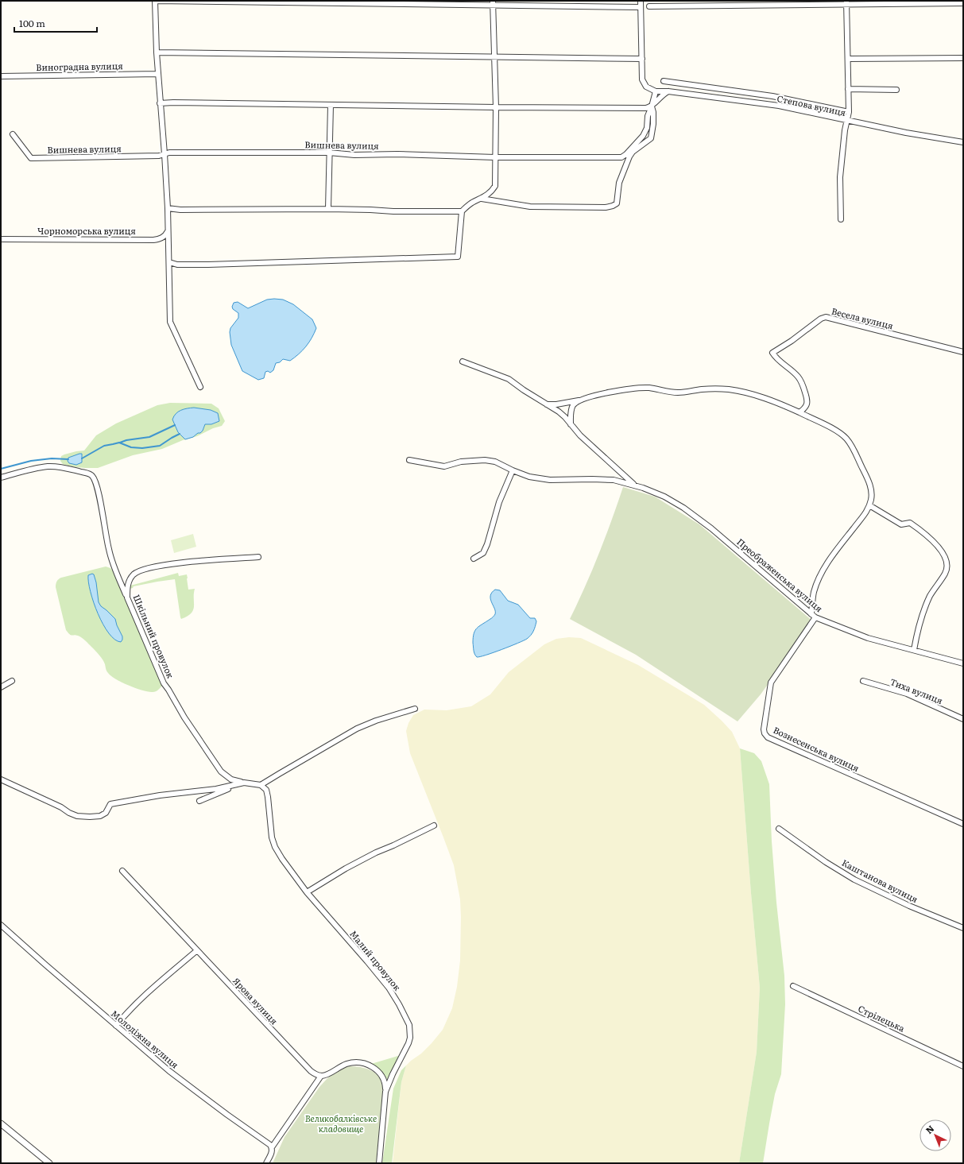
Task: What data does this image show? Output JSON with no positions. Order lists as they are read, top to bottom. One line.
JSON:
{"streets":{"street":["Виноградна вулиця","Степова вулиця","Вишнева вулиця","Чорноморська вулиця","Весела вулиця","Преображенська вулиця","Шкільний провулок","Тиха вулиця","Вознесенська вулиця","Каштанова вулиця","Малий провулок","Ярова вулиця","Стрілецька","Молодіжна вулиця"]},"crossings":[["Степова вулиця","Вишнева вулиця"],["Преображенська вулиця","Вознесенська вулиця"],["Шкільний провулок","Малий провулок"]],"parks":["Великобалківське кладовище"],"scale_bar":"100 m","north":"top left"}
